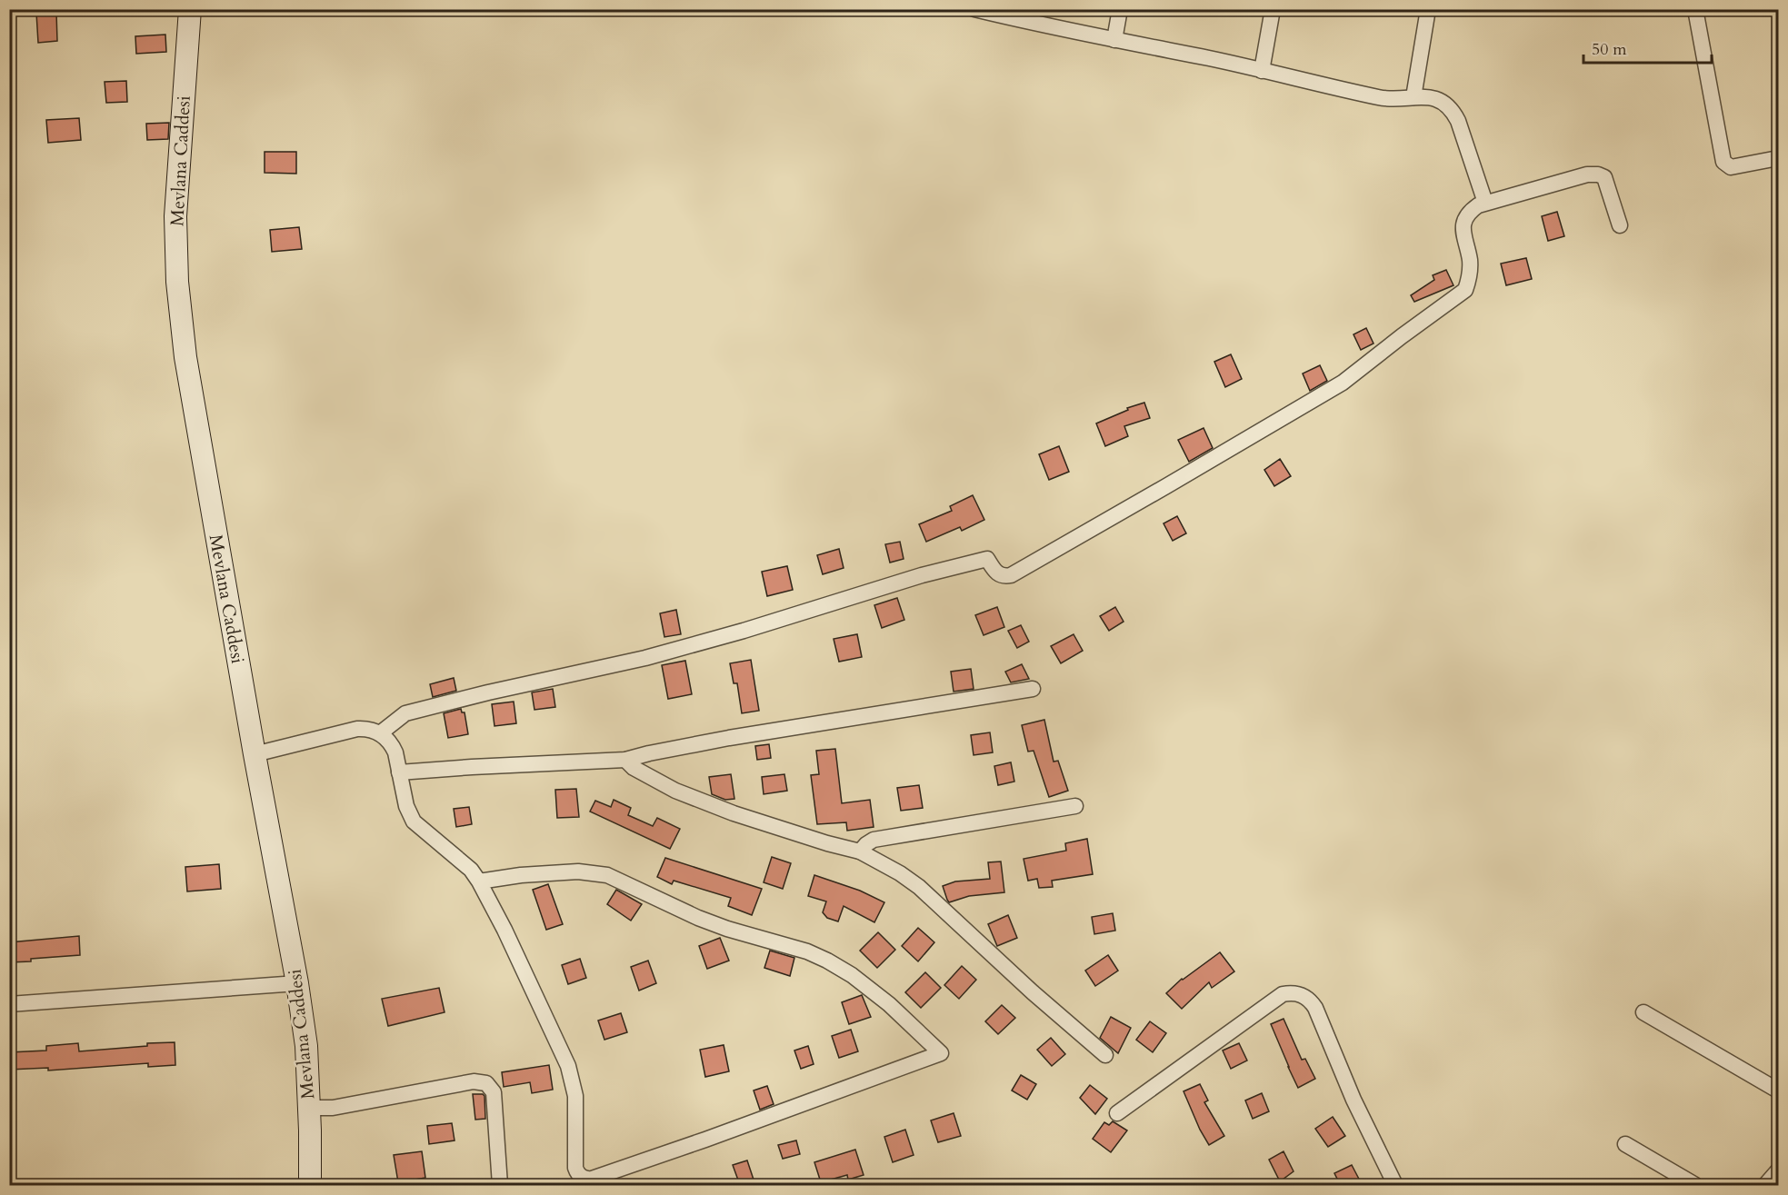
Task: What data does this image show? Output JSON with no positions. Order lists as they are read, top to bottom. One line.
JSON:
{"streets":{"street":["Mevlana Caddesi"]},"scale_bar":"50 m"}
